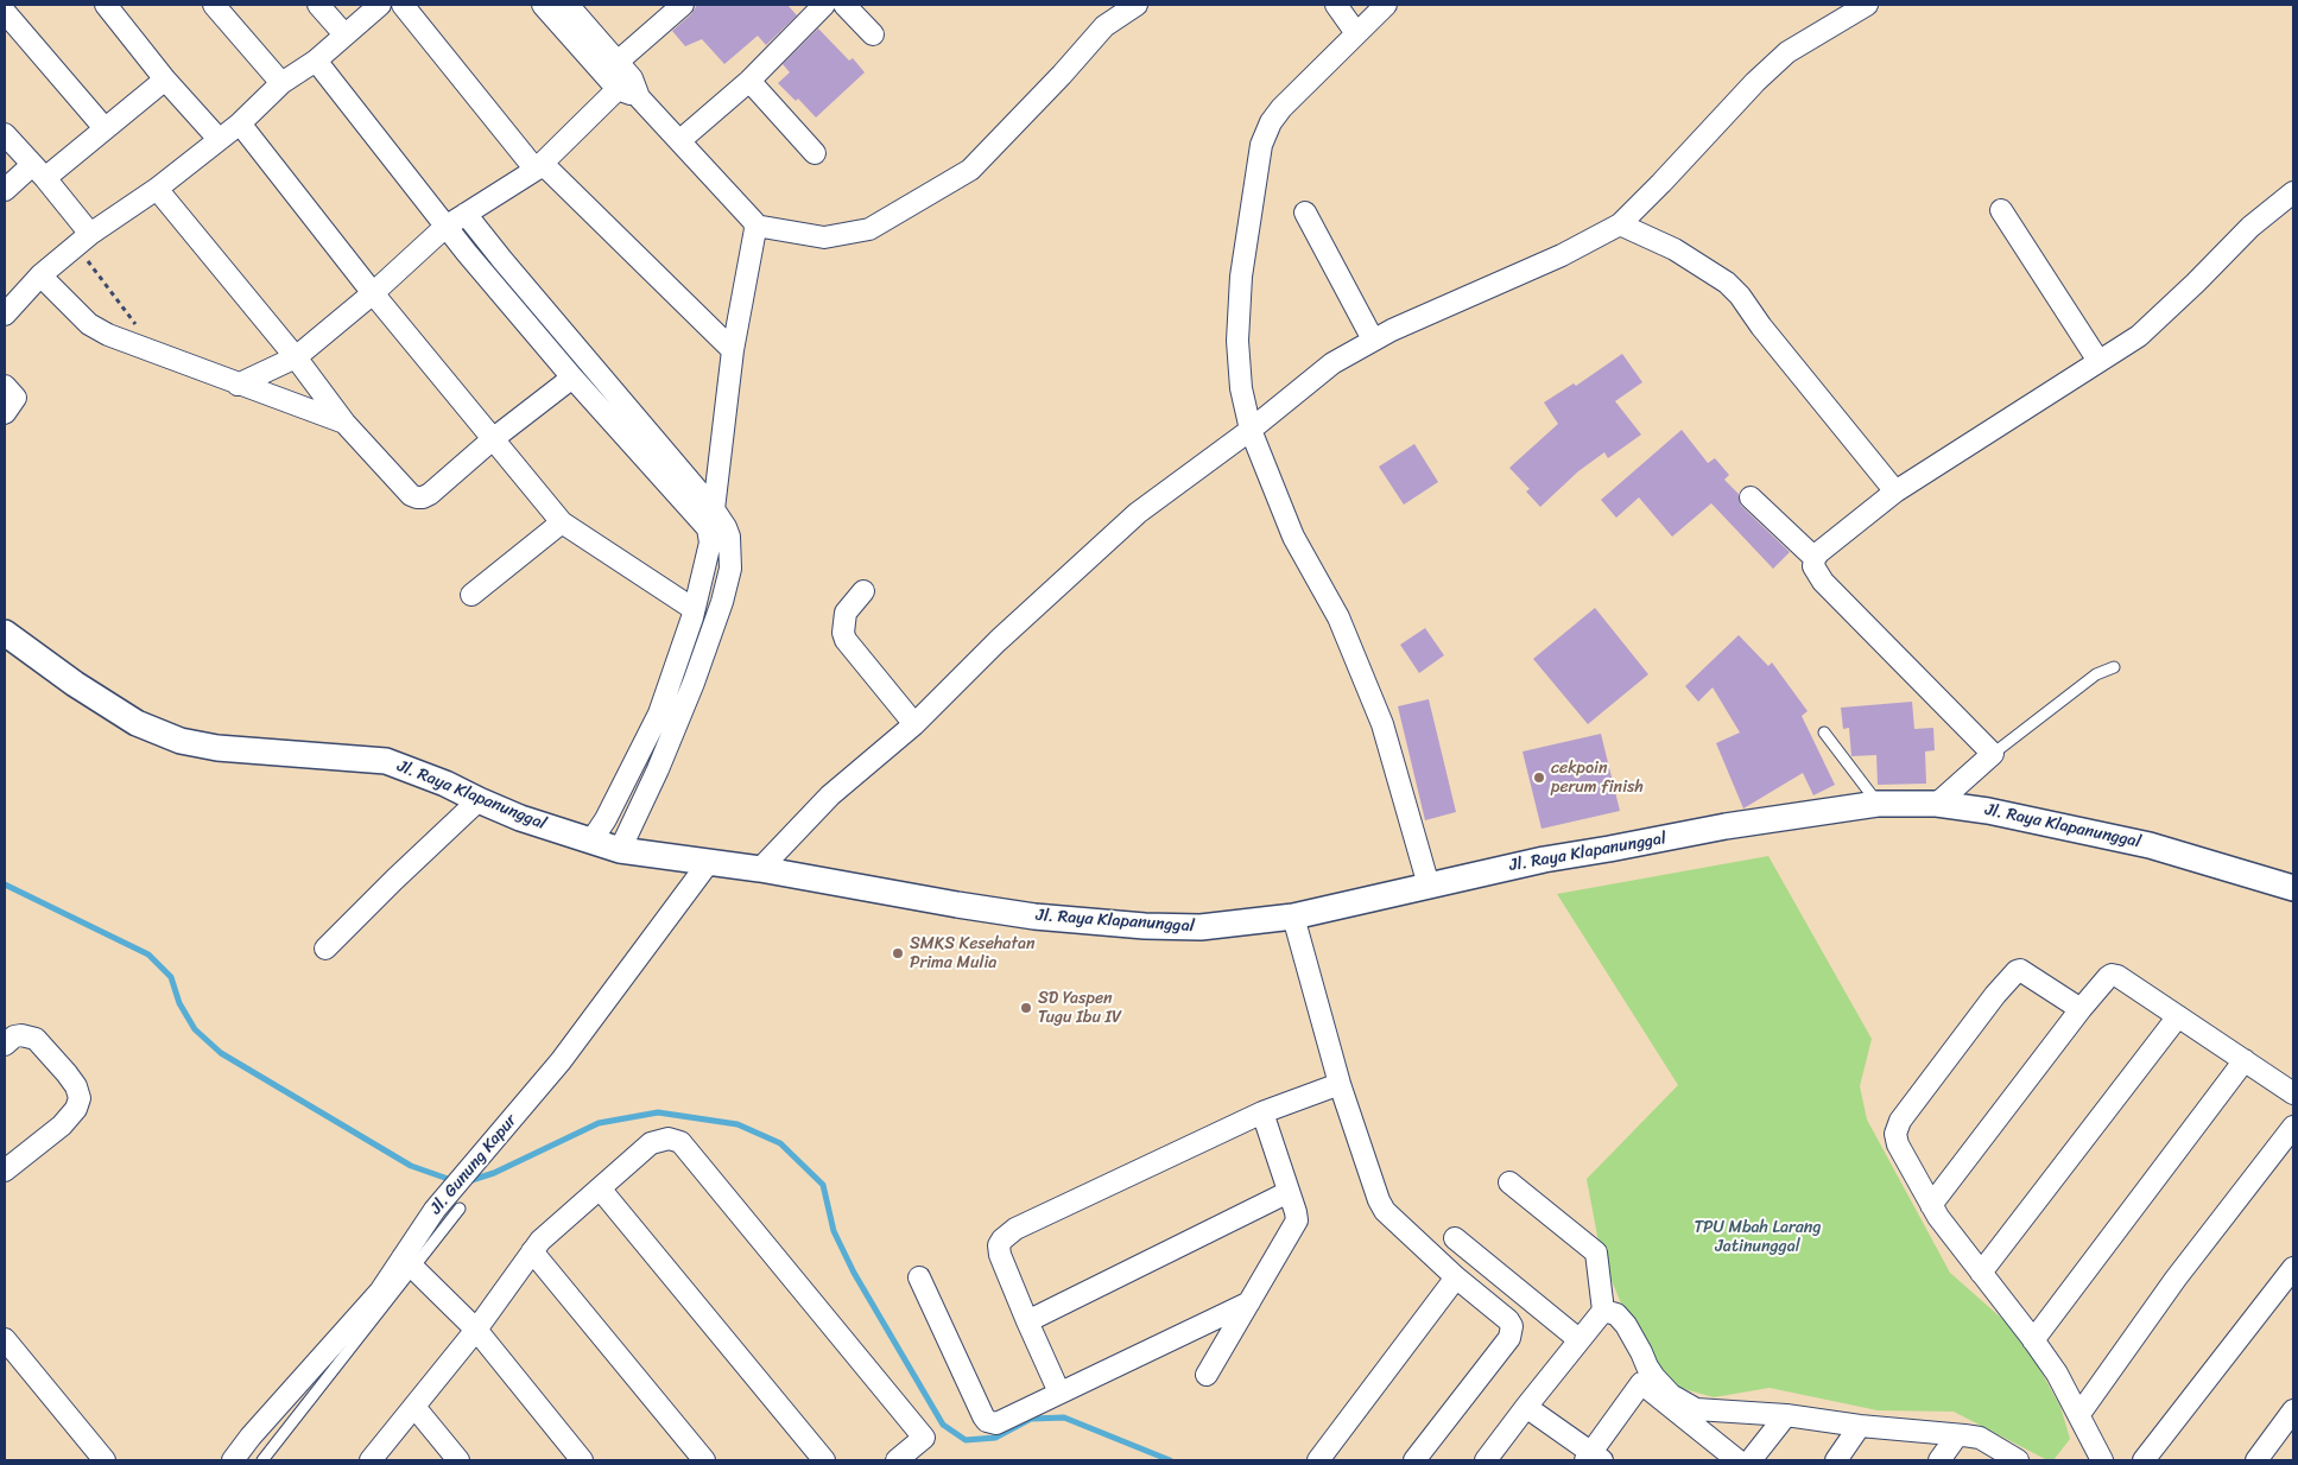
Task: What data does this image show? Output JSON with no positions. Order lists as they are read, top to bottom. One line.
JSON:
{"streets":{"street":["Jl. Raya Klapanunggal","Jl. Gunung Kapur"]},"crossings":[["Jl. Raya Klapanunggal","Jl. Gunung Kapur"]],"parks":["TPU Mbah Larang Jatinunggal"],"places":["cekpoin perum finish","SMKS Kesehatan Prima Mulia","SD Yaspen Tugu Ibu IV"]}
